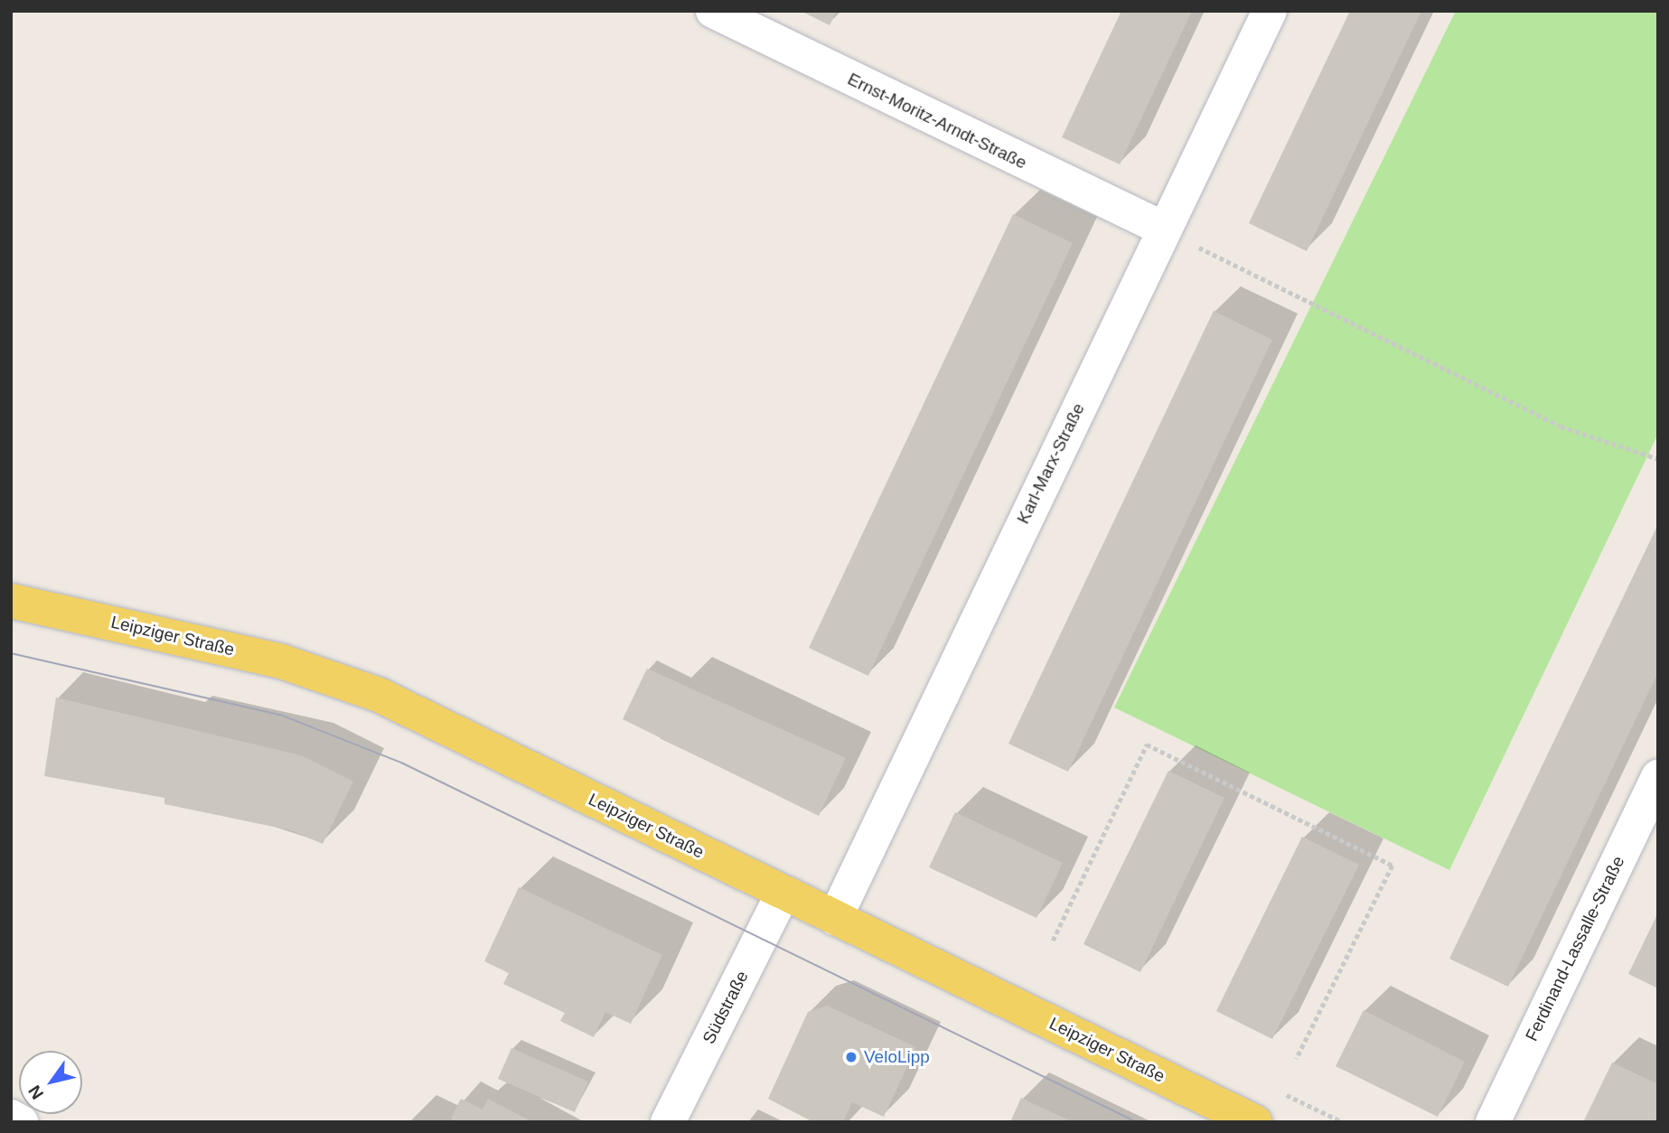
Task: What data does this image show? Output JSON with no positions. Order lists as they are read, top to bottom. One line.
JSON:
{"streets":{"main road":["Leipziger Straße"],"street":["Ernst-Moritz-Arndt-Straße","Karl-Marx-Straße","Ferdinand-Lassalle-Straße","Südstraße"]},"crossings":[["Ernst-Moritz-Arndt-Straße","Karl-Marx-Straße"],["Karl-Marx-Straße","Leipziger Straße"],["Leipziger Straße","Südstraße"]],"places":["VeloLipp"],"north":"bottom left"}
